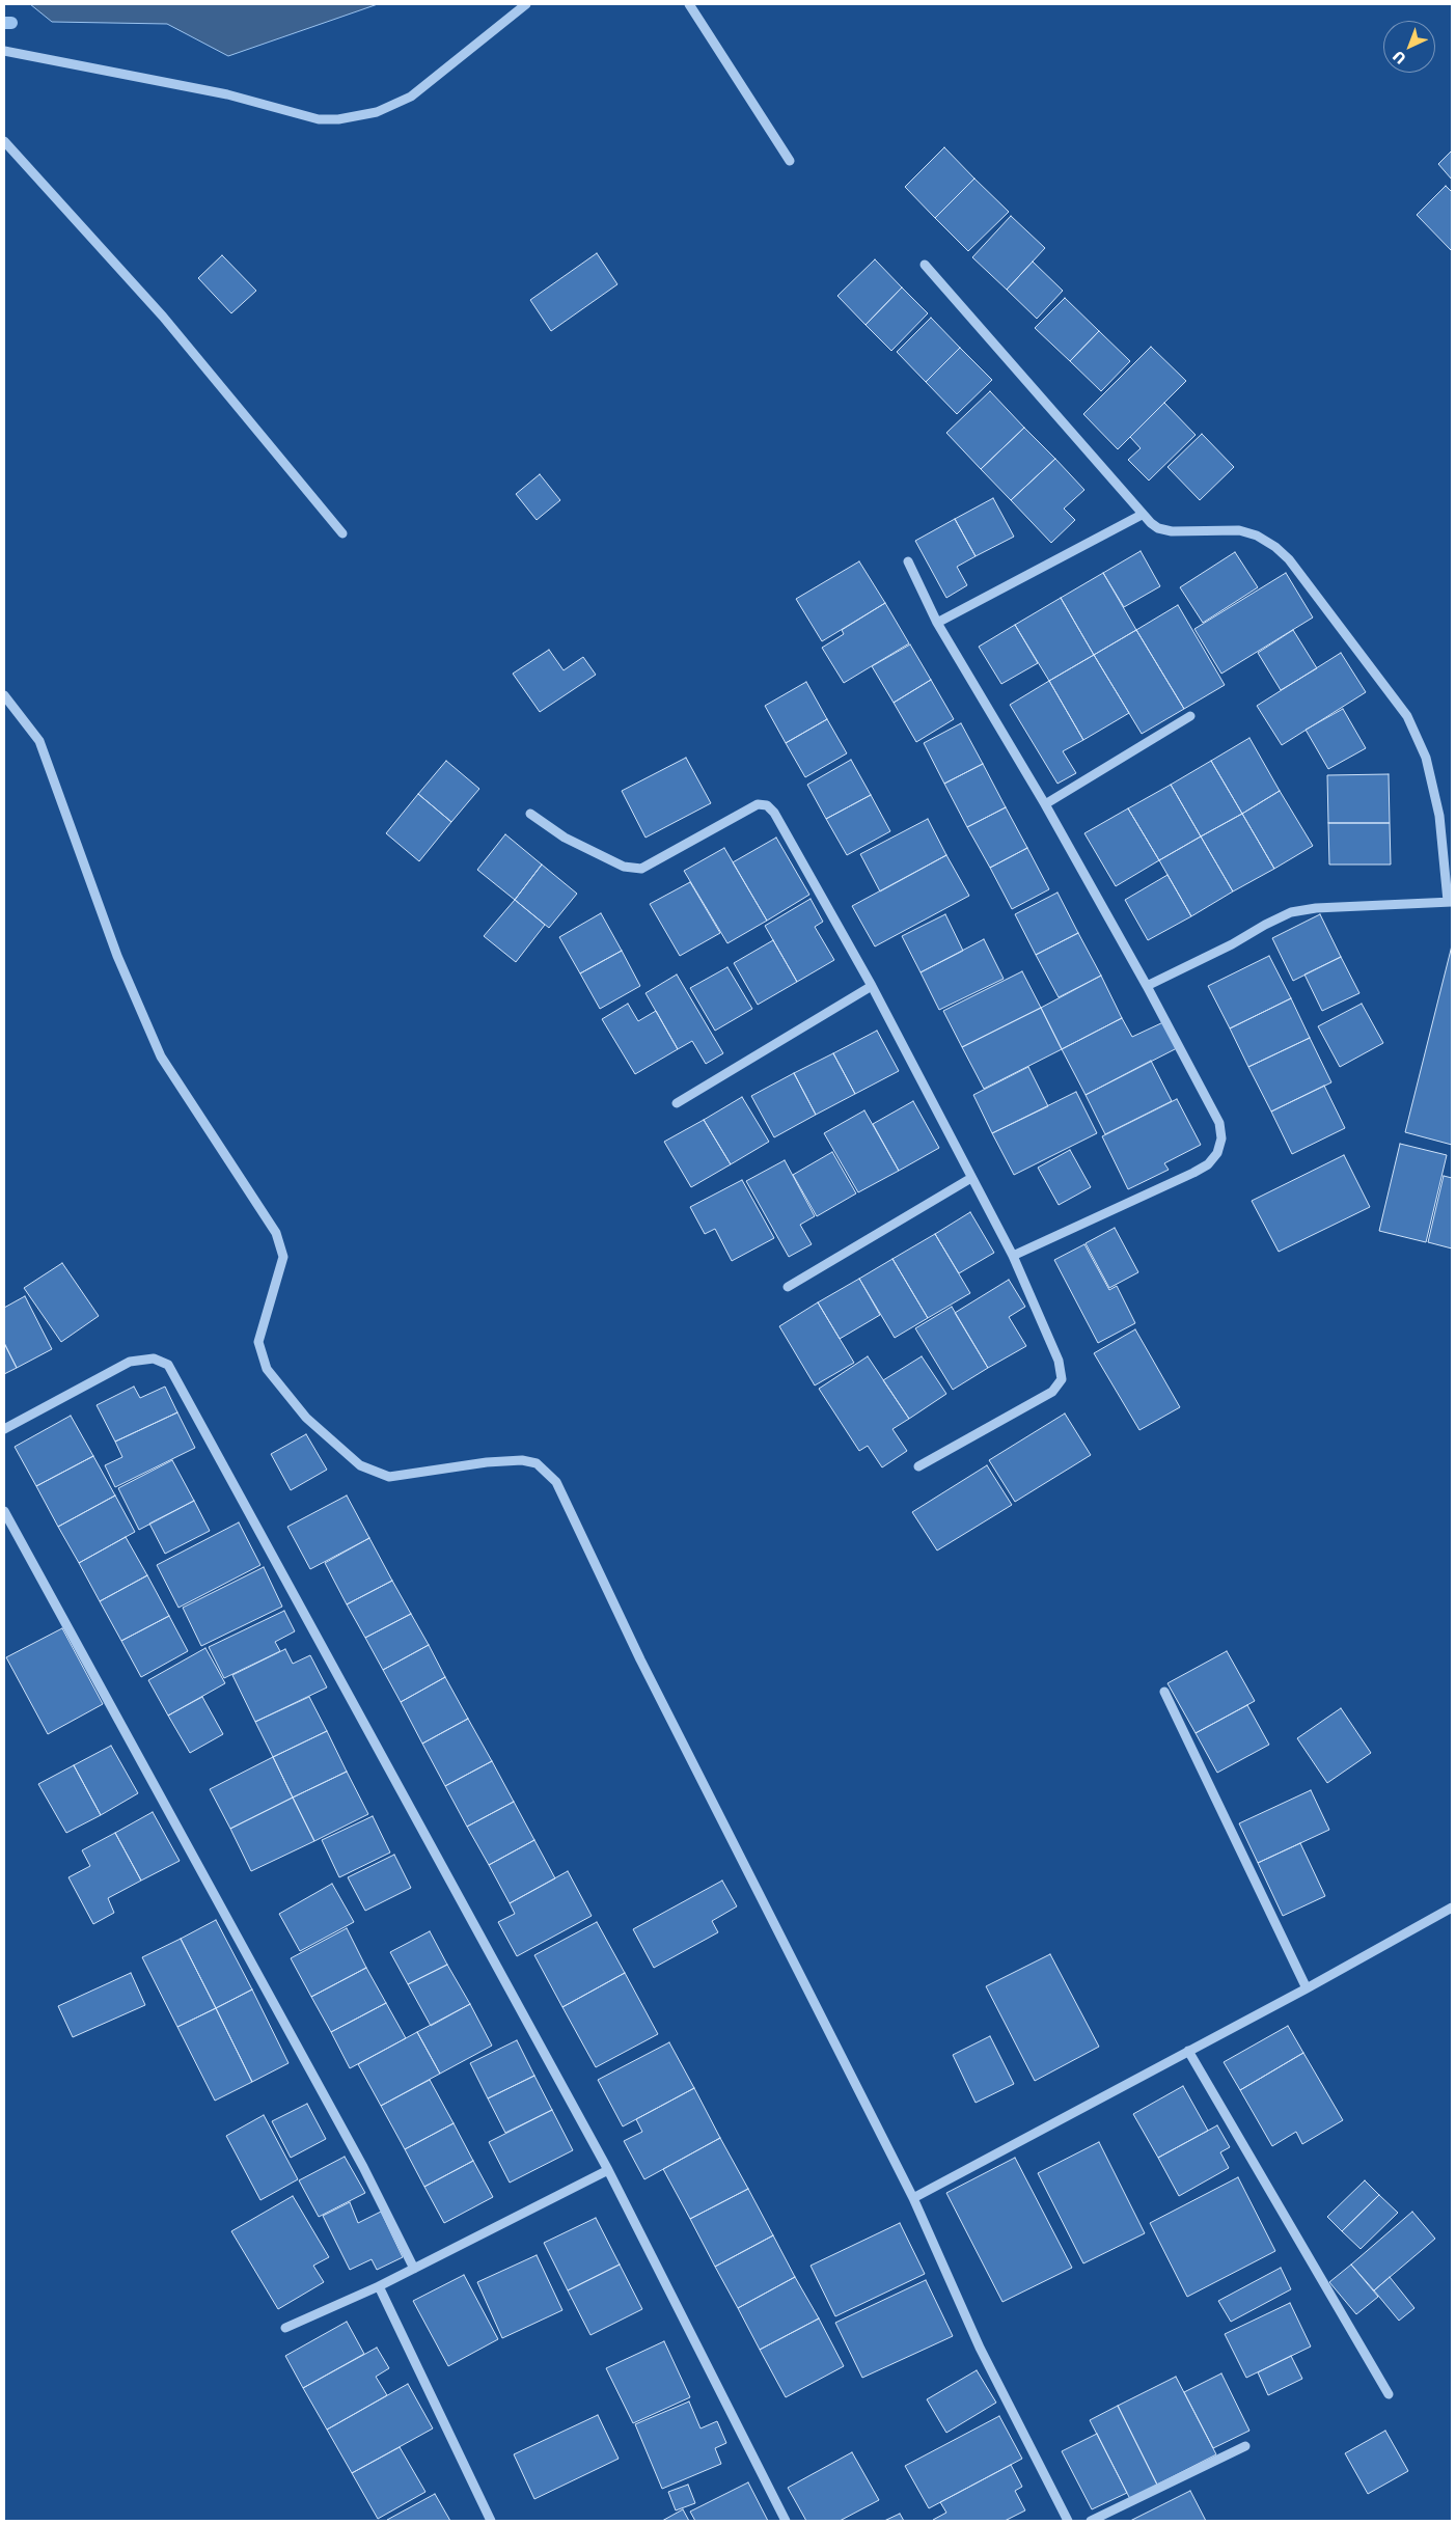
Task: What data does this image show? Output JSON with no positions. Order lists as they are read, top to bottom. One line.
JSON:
{"north":"bottom left"}
